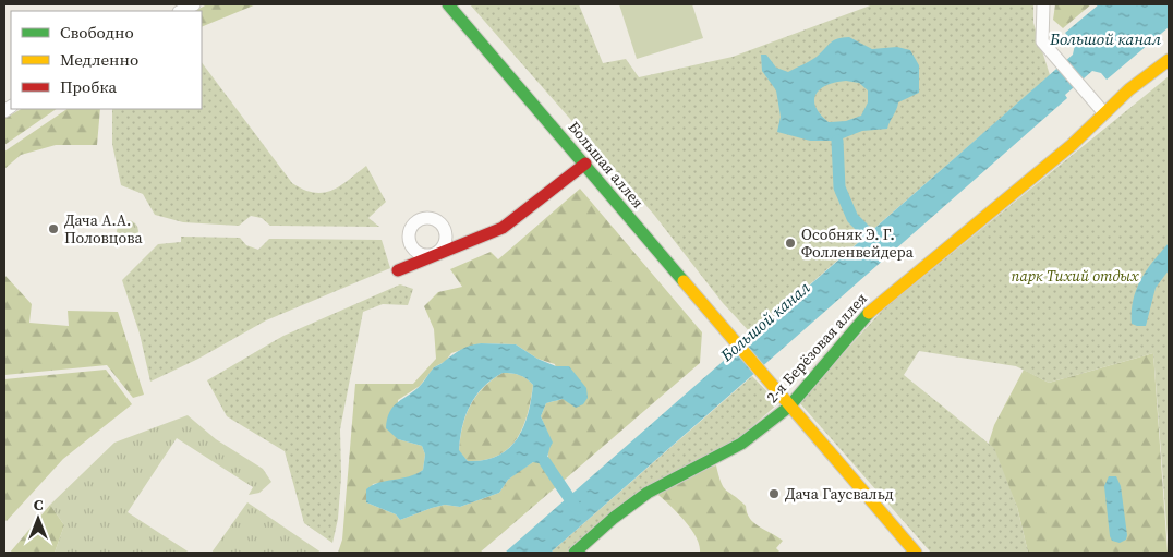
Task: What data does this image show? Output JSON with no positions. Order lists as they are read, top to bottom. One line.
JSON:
{"streets":{"street":["Большая аллея","2-я Берёзовая аллея"]},"crossings":[["Большая аллея","2-я Берёзовая аллея"]],"water":["Большой канал"],"parks":["парк Тихий отдых"],"places":["Дача А.А. Половцова","Особняк Э. Г. Фолленвейдера","Дача Гаусвальд"],"legend":["Свободно","Медленно","Пробка"],"north":"top"}
